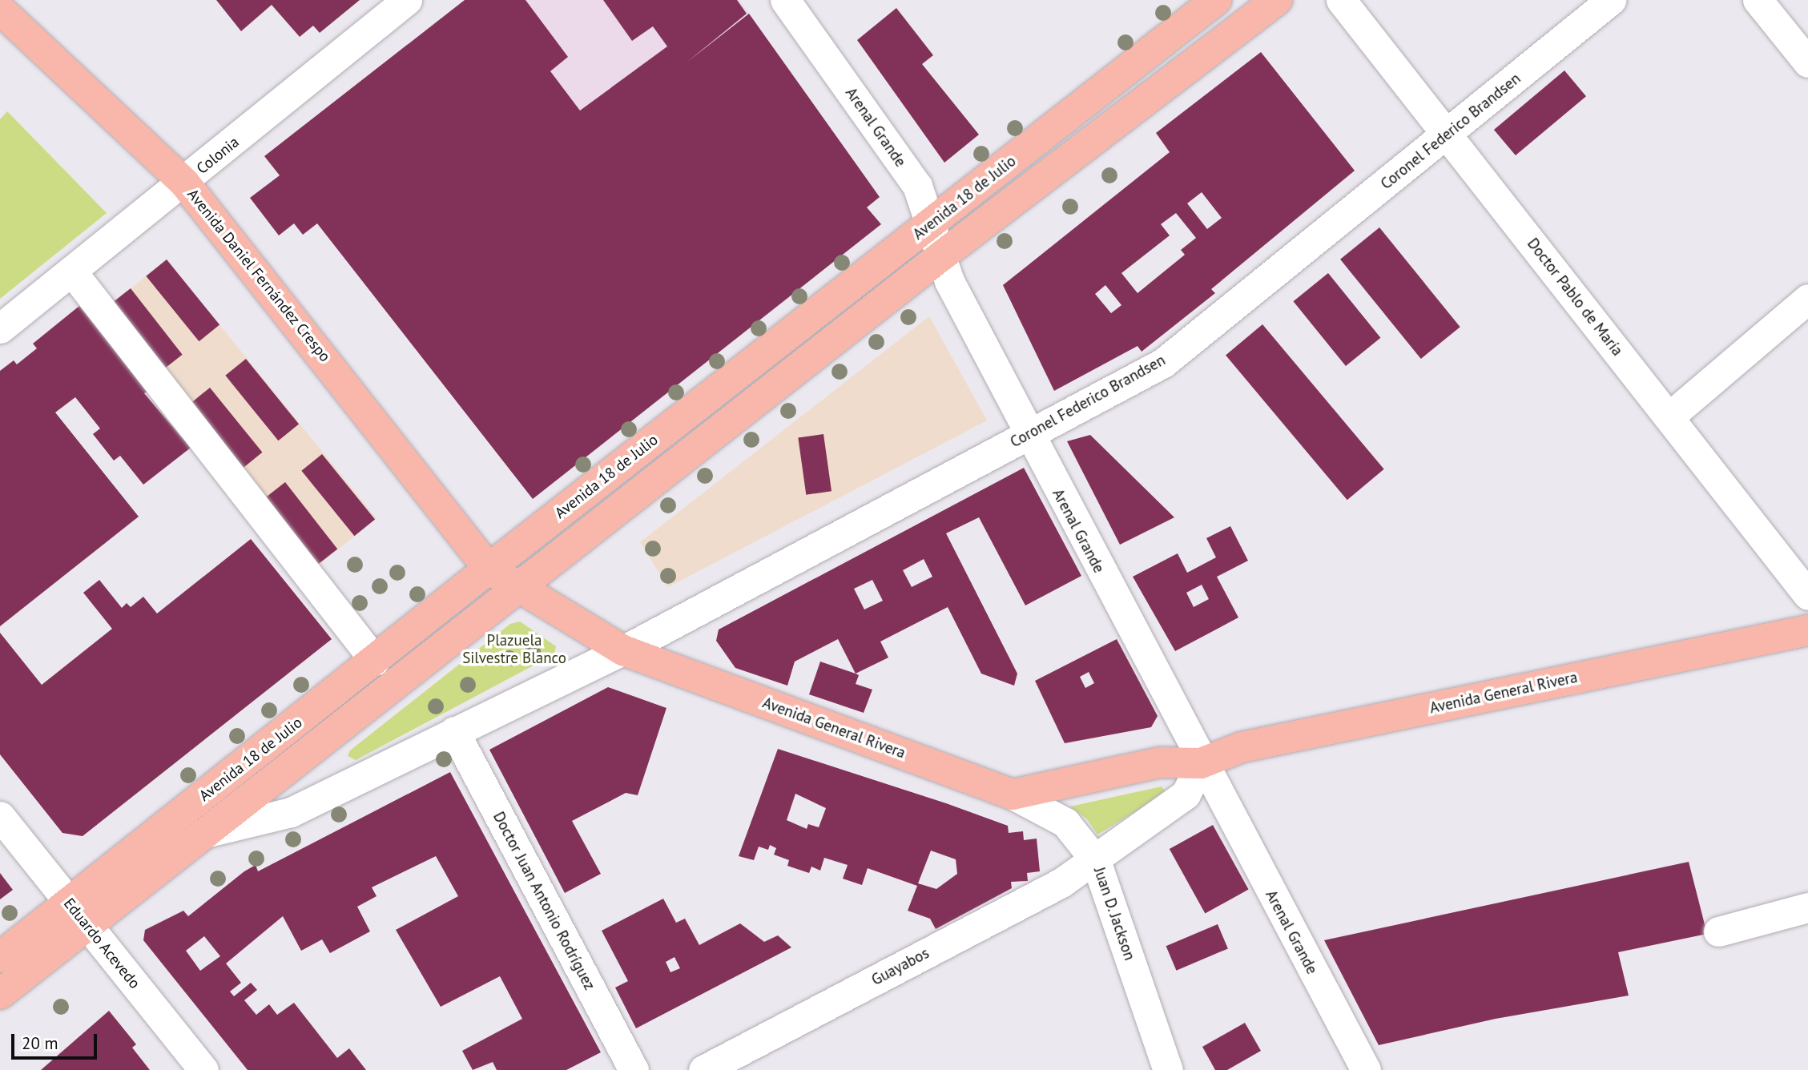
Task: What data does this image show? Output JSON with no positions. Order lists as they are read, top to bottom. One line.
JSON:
{"streets":{"main road":["Avenida 18 de Julio","Avenida Daniel Fernández Crespo","Avenida General Rivera"],"street":["Arenal Grande","Coronel Federico Brandsen","Colonia","Doctor Pablo de María","Doctor Juan Antonio Rodríguez","Juan D. Jackson","Eduardo Acevedo","Guayabos"]},"crossings":[["Arenal Grande","Coronel Federico Brandsen"],["Arenal Grande","Avenida 18 de Julio"],["Arenal Grande","Avenida General Rivera"],["Coronel Federico Brandsen","Avenida 18 de Julio"],["Coronel Federico Brandsen","Doctor Pablo de María"],["Coronel Federico Brandsen","Avenida General Rivera"],["Colonia","Avenida Daniel Fernández Crespo"],["Avenida 18 de Julio","Avenida Daniel Fernández Crespo"],["Avenida 18 de Julio","Avenida General Rivera"],["Avenida 18 de Julio","Doctor Juan Antonio Rodríguez"],["Avenida 18 de Julio","Eduardo Acevedo"],["Avenida Daniel Fernández Crespo","Avenida General Rivera"],["Avenida General Rivera","Juan D. Jackson"],["Juan D. Jackson","Guayabos"]],"parks":["Plazuela Silvestre Blanco"],"scale_bar":"20 m"}
